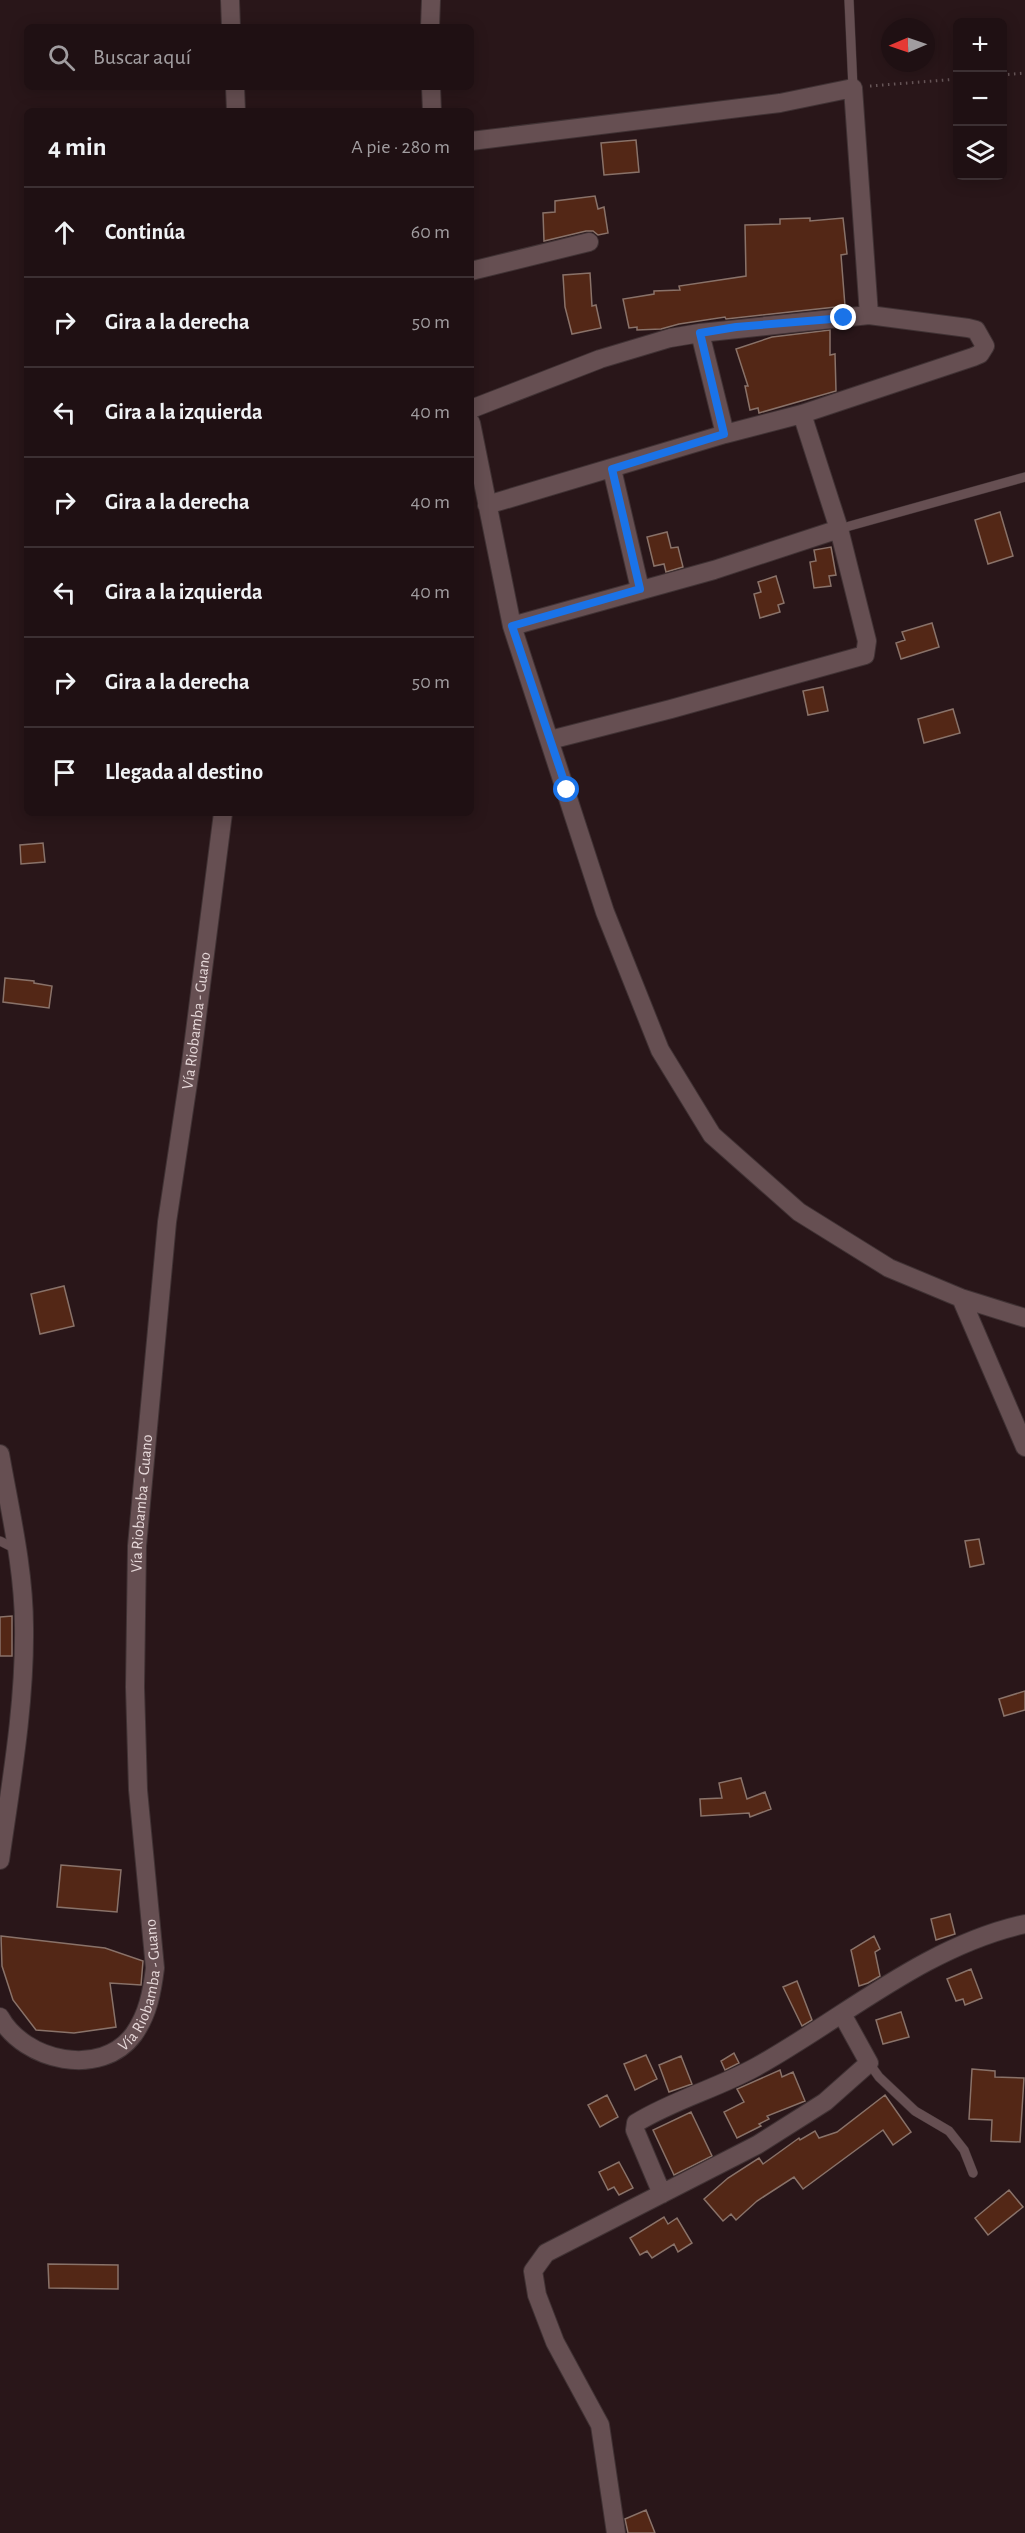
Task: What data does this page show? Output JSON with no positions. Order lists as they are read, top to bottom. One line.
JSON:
{"streets":{"street":["Vía Riobamba - Guano"]},"north":"left","page":{"map_buttons":["+","−"],"search":"Buscar aquí","heading":["4 min","A pie · 280 m"],"list":[["Continúa","60 m"],["Gira a la derecha","50 m"],["Gira a la izquierda","40 m"],["Gira a la derecha","40 m"],["Gira a la izquierda","40 m"],["Gira a la derecha","50 m"],"Llegada al destino"]}}
